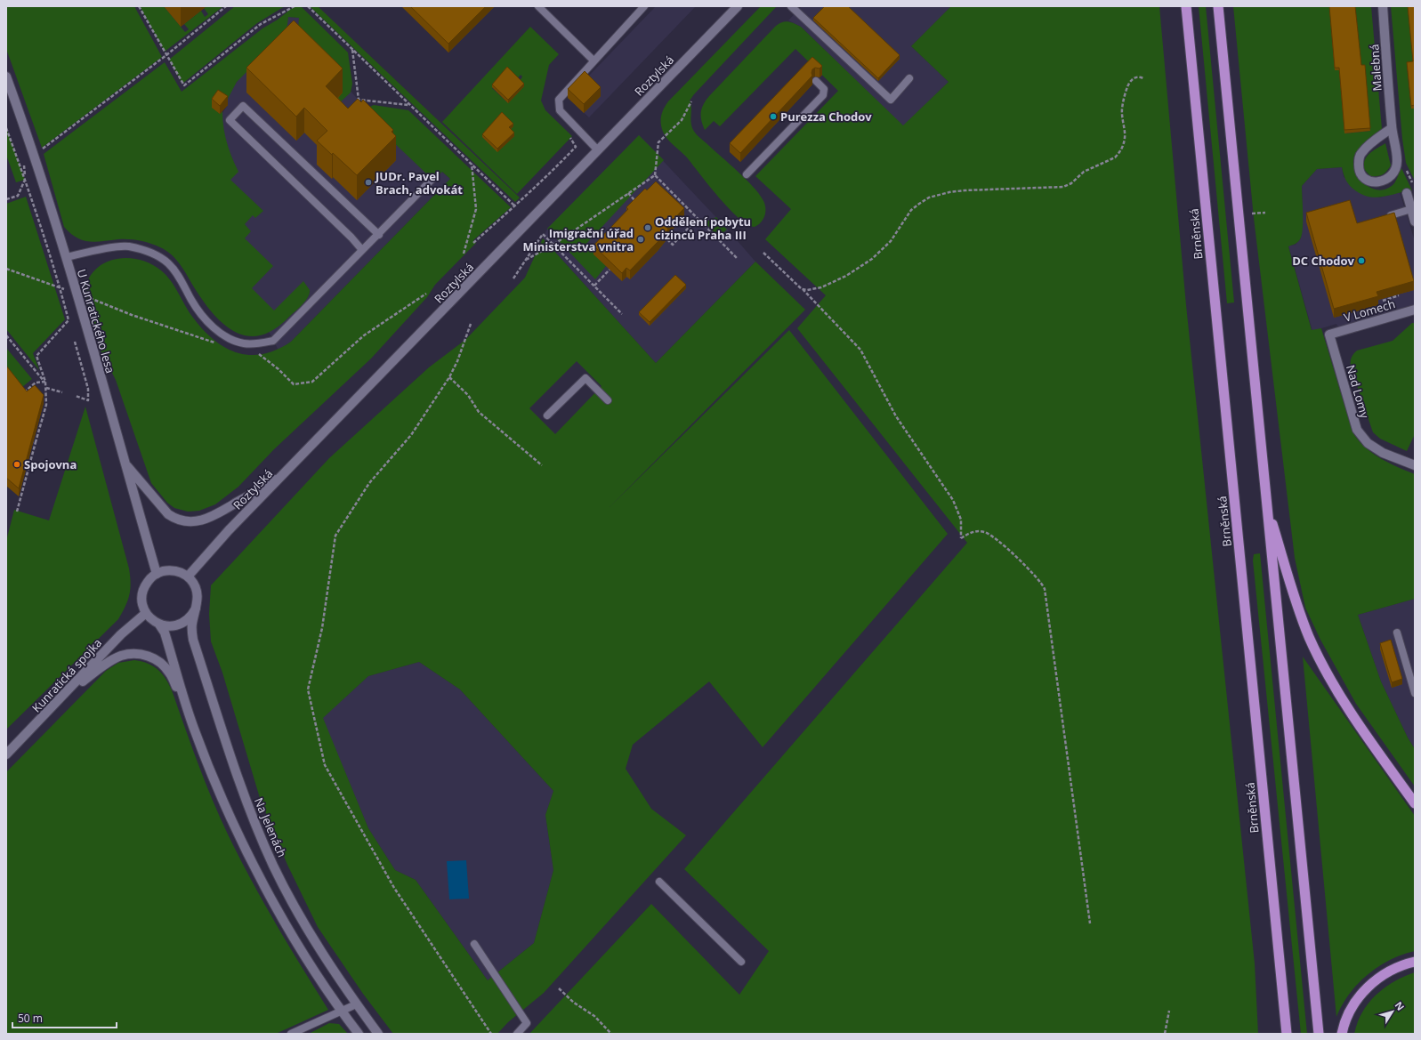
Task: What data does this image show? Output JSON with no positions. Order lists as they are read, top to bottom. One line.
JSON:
{"streets":{"highway":["Brněnská"],"main road":["Malebná","Roztylská","V Lomech","U Kunratického lesa","Nad Lomy","Kunratická spojka","Na Jelenách"]},"crossings":[["Roztylská","U Kunratického lesa"],["Roztylská","Kunratická spojka"],["Roztylská","Na Jelenách"],["V Lomech","Nad Lomy"],["U Kunratického lesa","Kunratická spojka"],["U Kunratického lesa","Na Jelenách"],["Kunratická spojka","Na Jelenách"]],"places":["Purezza Chodov","JUDr. Pavel Brach, advokát","Oddělení pobytu cizinců Praha III","Imigrační úřad Ministerstva vnitra","DC Chodov","Spojovna"],"scale_bar":"50 m","north":"top right"}
